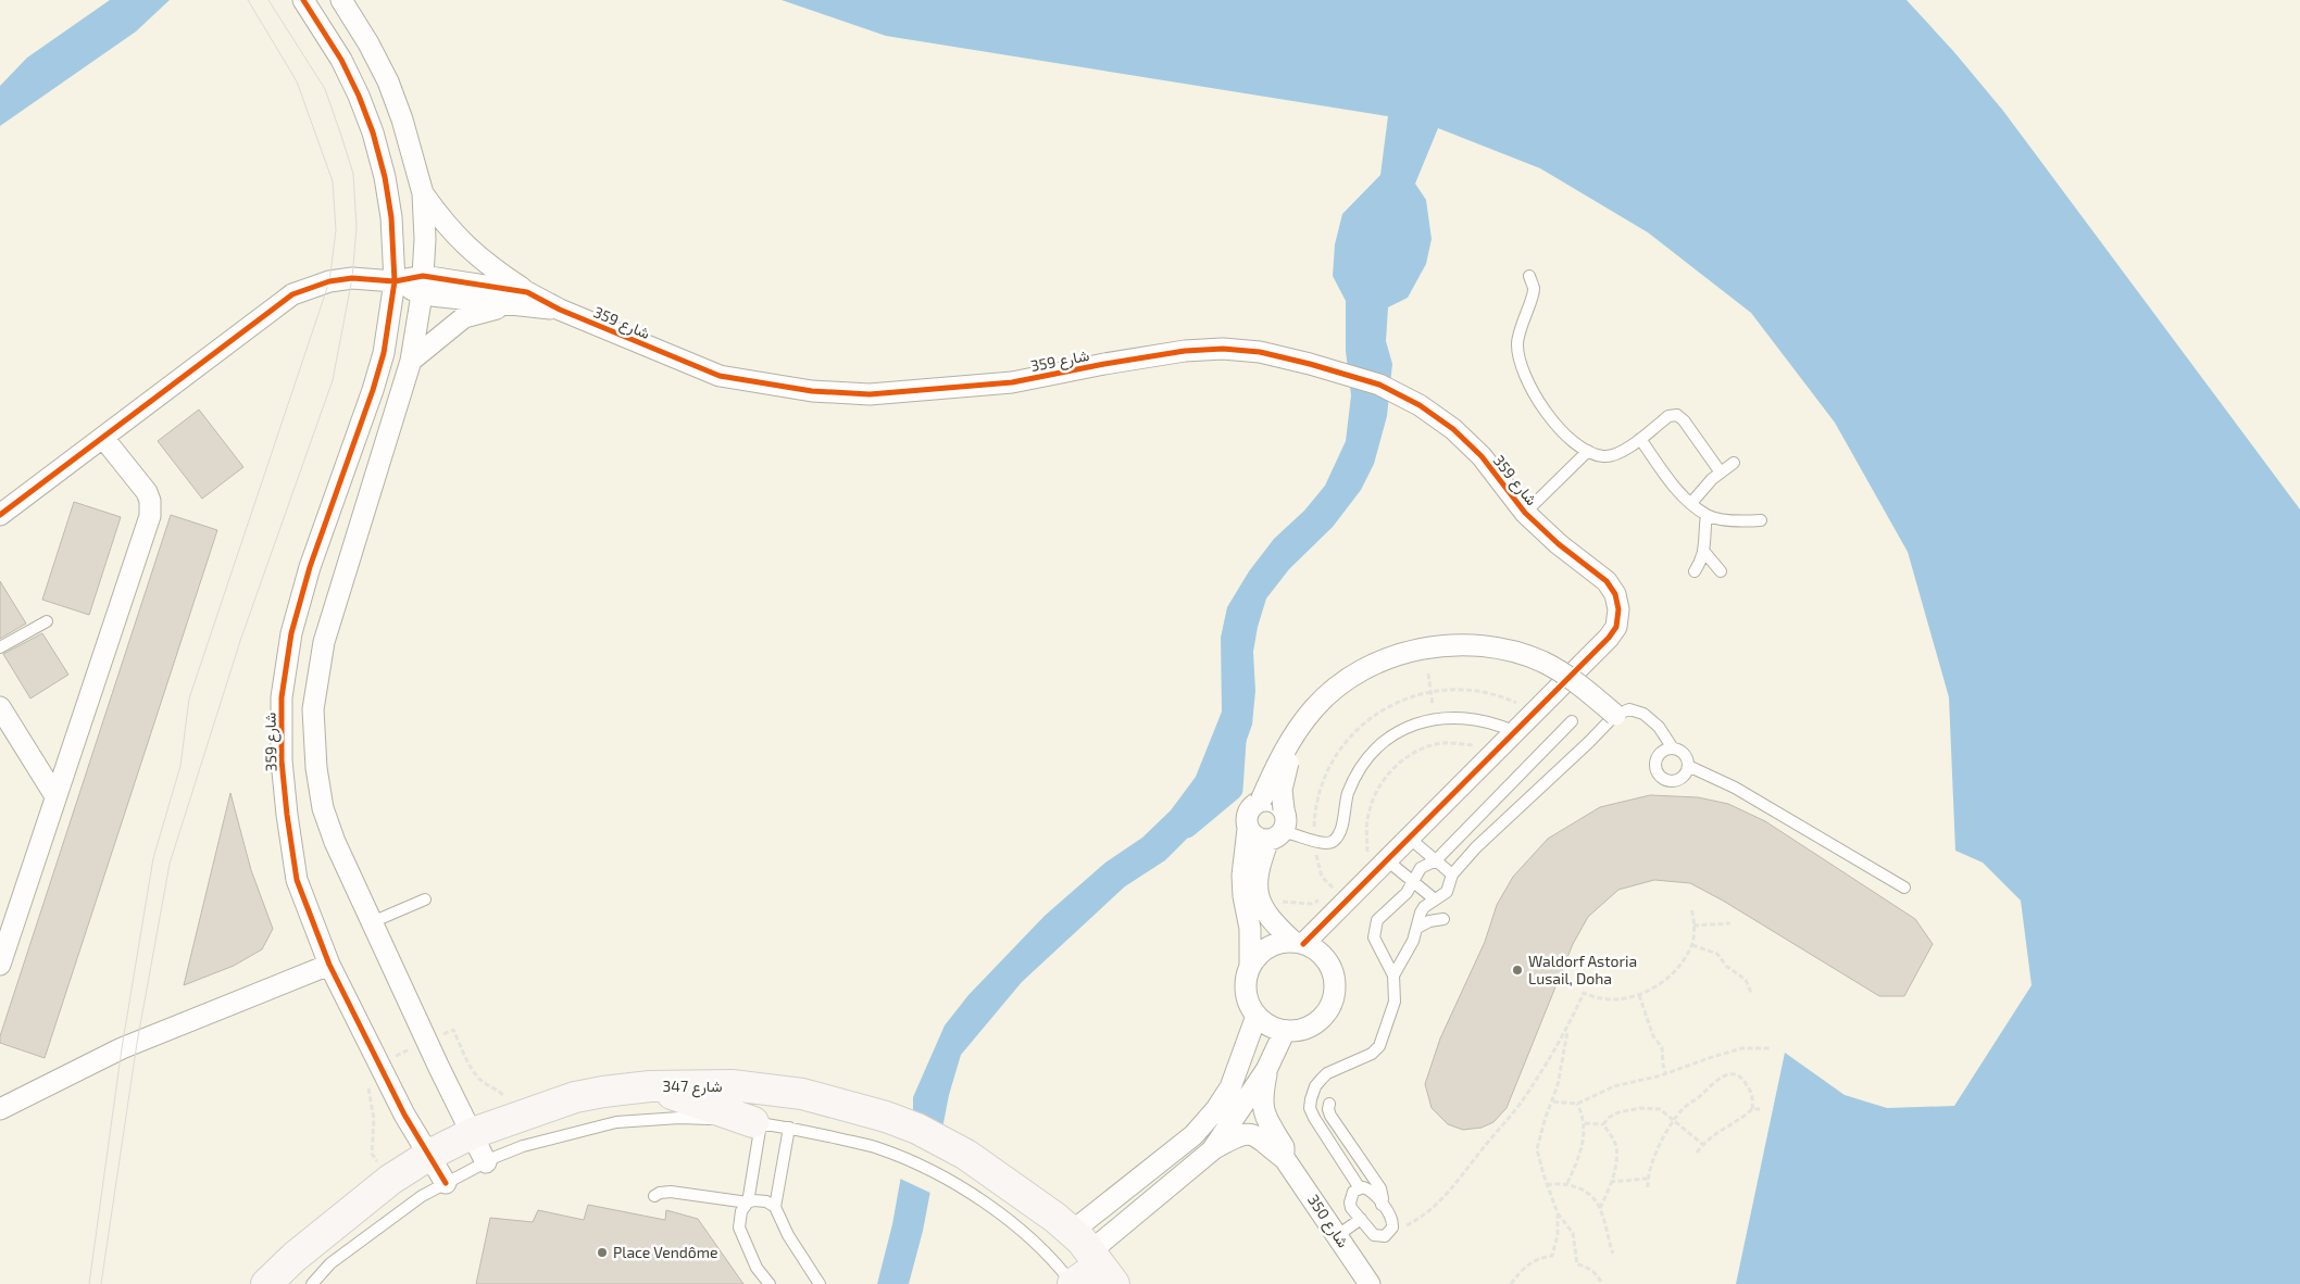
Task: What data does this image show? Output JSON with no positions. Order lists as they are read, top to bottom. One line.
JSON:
{"streets":{"main road":["شارع 347"],"street":["شارع 359","شارع 350"]},"crossings":[["شارع 359","شارع 347"]],"places":["Waldorf Astoria Lusail, Doha","Place Vendôme"]}
